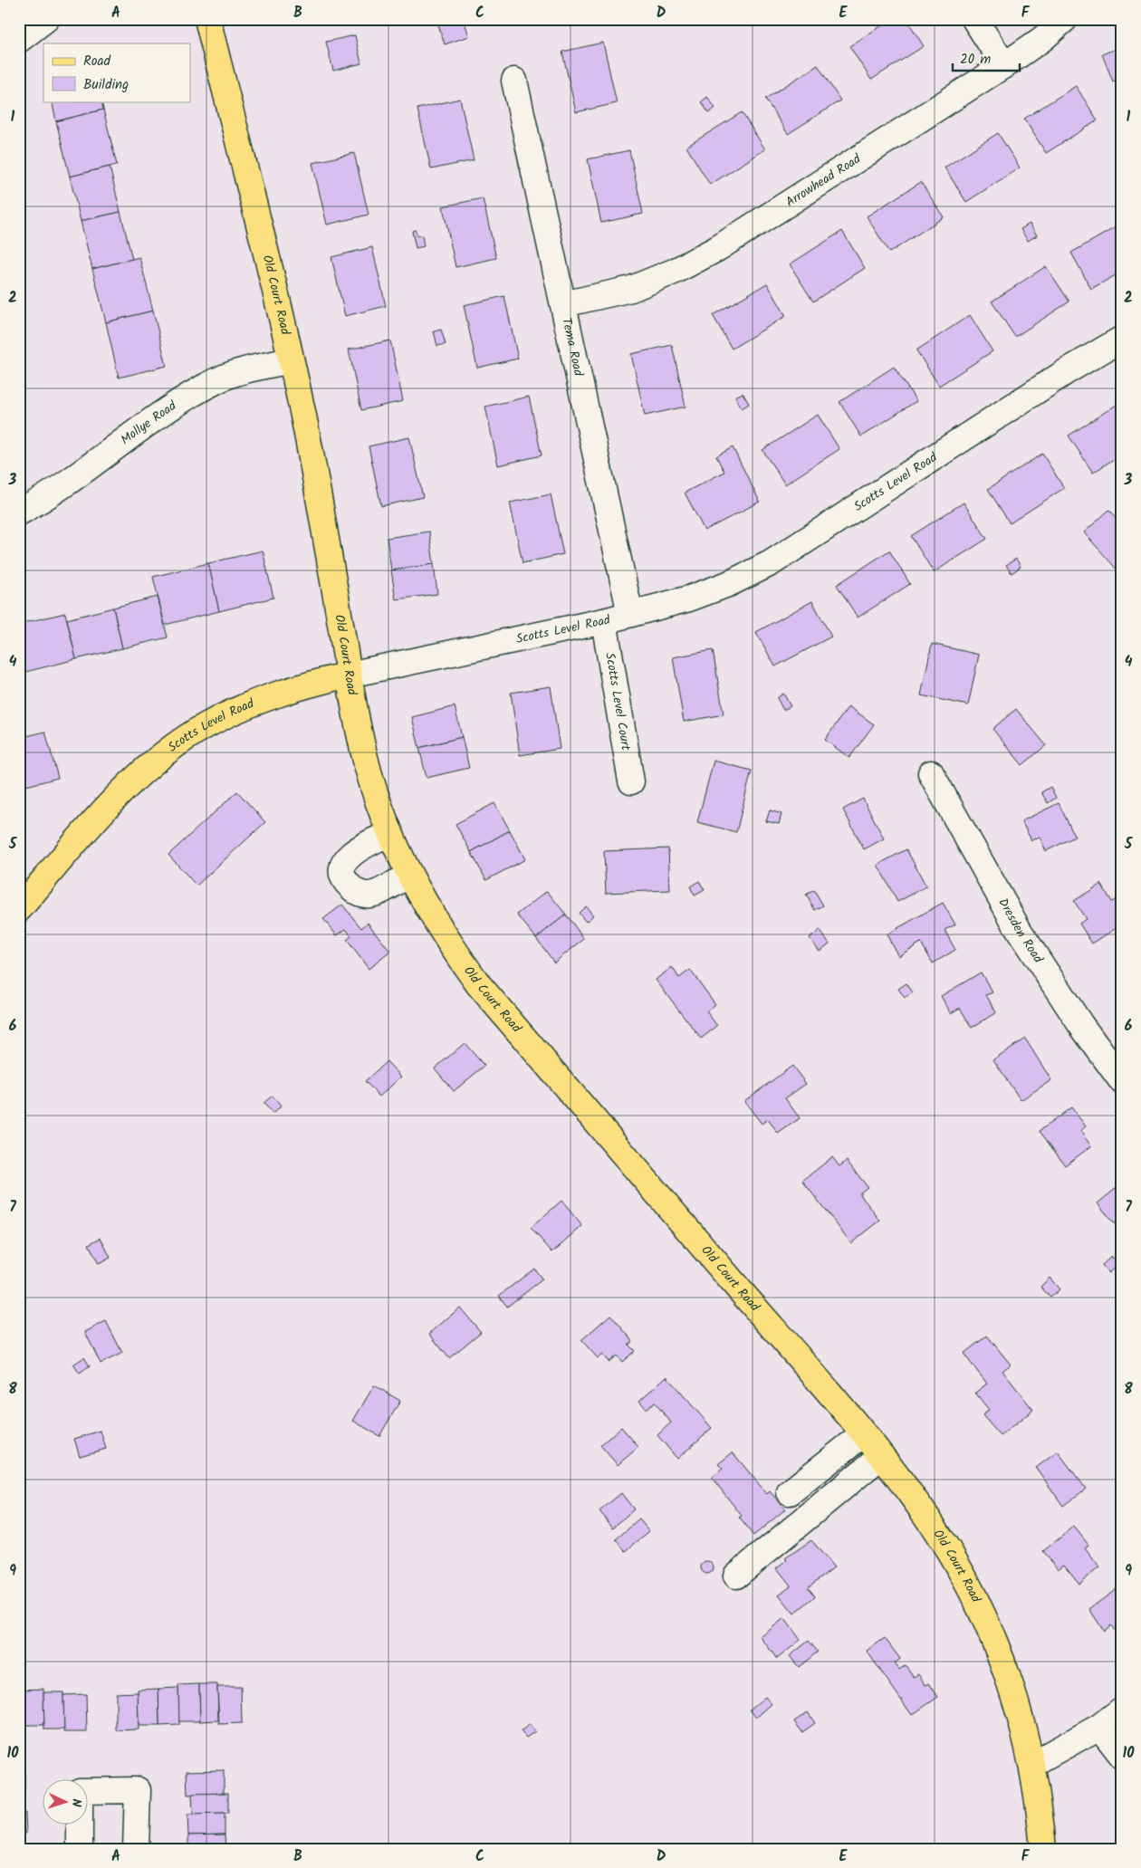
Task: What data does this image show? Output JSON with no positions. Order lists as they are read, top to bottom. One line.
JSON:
{"streets":{"main road":["Old Court Road","Scotts Level Road"],"street":["Arrowhead Road","Tema Road","Mollye Road","Scotts Level Court","Dresden Road"]},"crossings":[["Arrowhead Road","Tema Road"],["Old Court Road","Mollye Road"],["Old Court Road","Scotts Level Road"],["Tema Road","Scotts Level Road"],["Scotts Level Road","Scotts Level Court"]],"legend":["Road","Building"],"scale_bar":"20 m","north":"right","grid":{"columns":["A","B","C","D","E","F"],"rows":["1","2","3","4","5","6","7","8","9","10"]}}
